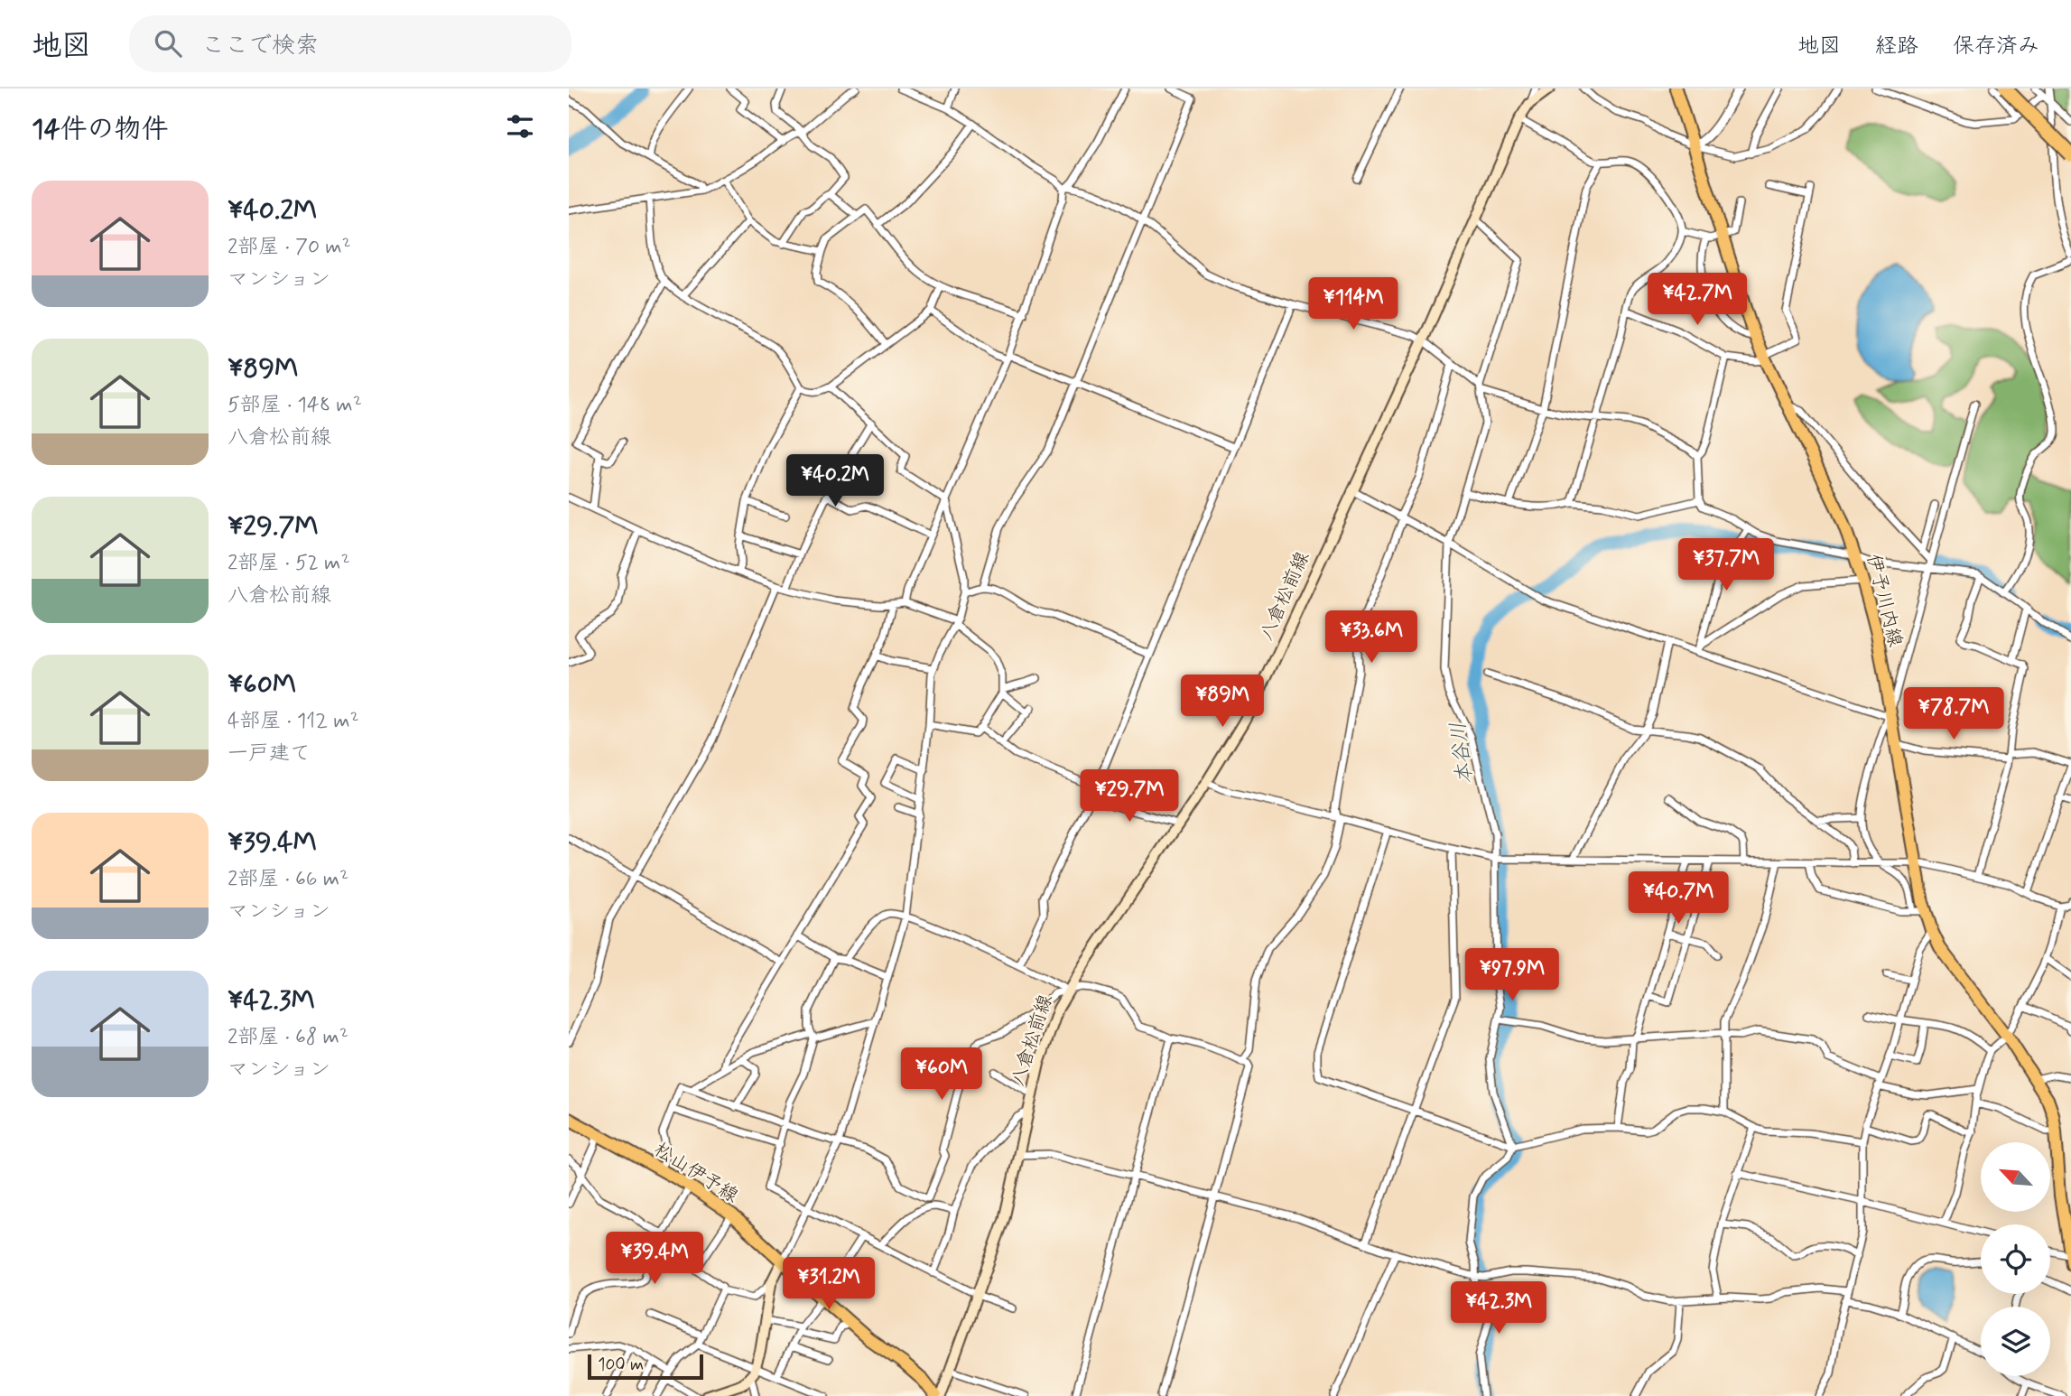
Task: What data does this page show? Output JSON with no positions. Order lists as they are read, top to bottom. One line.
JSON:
{"streets":{"main road":["八倉松前線","伊予川内線","松山伊予線"]},"water":["本谷川"],"scale_bar":"100 m","north":"top left","page":{"header":"地図","search":"ここで検索","nav":["地図","経路","保存済み"],"heading":"14件の物件","list":[{"name":"¥40.2M","note":"2部屋 · 70 m² · マンション"},{"name":"¥89M","note":"5部屋 · 148 m² · 八倉松前線"},{"name":"¥29.7M","note":"2部屋 · 52 m² · 八倉松前線"},{"name":"¥60M","note":"4部屋 · 112 m² · 一戸建て"},{"name":"¥39.4M","note":"2部屋 · 66 m² · マンション"},{"name":"¥42.3M","note":"2部屋 · 68 m² · マンション"}],"price":["¥42.7M","¥114M","¥40.2M","¥37.7M","¥33.6M","¥89M","¥78.7M","¥29.7M","¥40.7M","¥97.9M","¥60M","¥39.4M","¥31.2M","¥42.3M"],"scale":"100 m"}}
